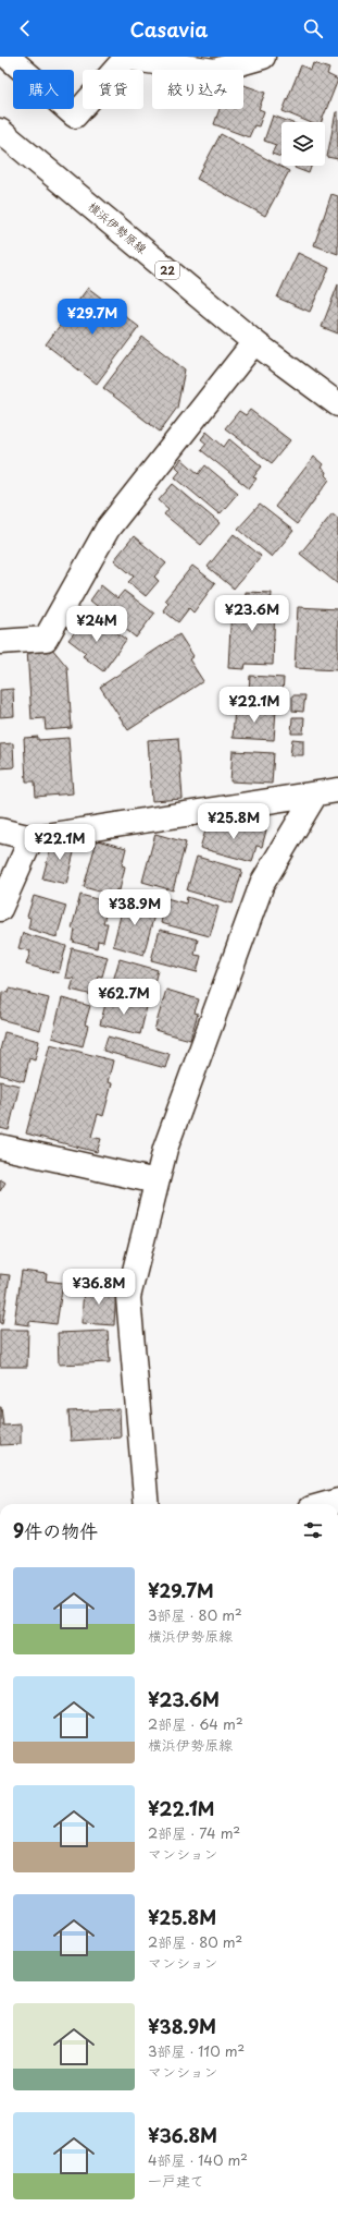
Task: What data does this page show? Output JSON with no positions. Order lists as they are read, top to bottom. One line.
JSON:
{"streets":{"street":["横浜伊勢原線","22"]},"page":{"header":"Casavia","chip":["購入","賃貸","絞り込み"],"price":["¥29.7M","¥23.6M","¥24M","¥22.1M","¥25.8M","¥22.1M","¥38.9M","¥62.7M","¥36.8M"],"heading":"9件の物件","list":[{"name":"¥29.7M","note":"3部屋 · 80 m² · 横浜伊勢原線"},{"name":"¥23.6M","note":"2部屋 · 64 m² · 横浜伊勢原線"},{"name":"¥22.1M","note":"2部屋 · 74 m² · マンション"},{"name":"¥25.8M","note":"2部屋 · 80 m² · マンション"},{"name":"¥38.9M","note":"3部屋 · 110 m² · マンション"},{"name":"¥36.8M","note":"4部屋 · 140 m² · 一戸建て"}]}}
